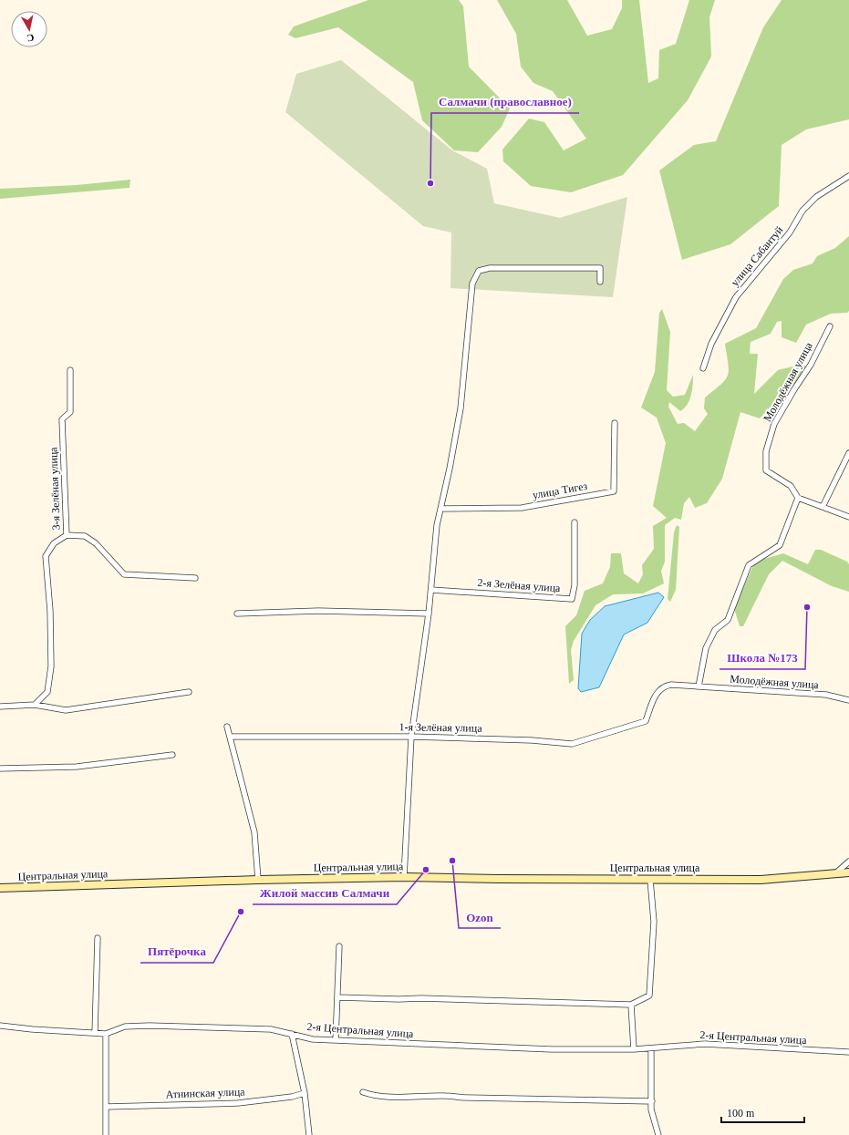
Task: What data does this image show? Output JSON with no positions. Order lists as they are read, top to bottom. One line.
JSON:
{"streets":{"street":["улица Сабантуй","Молодёжная улица","3-я Зелёная улица","улица Тигез","2-я Зелёная улица","1-я Зелёная улица","Центральная улица","2-я Центральная улица","Атнинская улица"]},"crossings":[["Молодёжная улица","1-я Зелёная улица"]],"places":["Салмачи (православное)","Школа №173","Ozon","Жилой массив Салмачи","Пятёрочка"],"scale_bar":"100 m","north":"bottom"}
